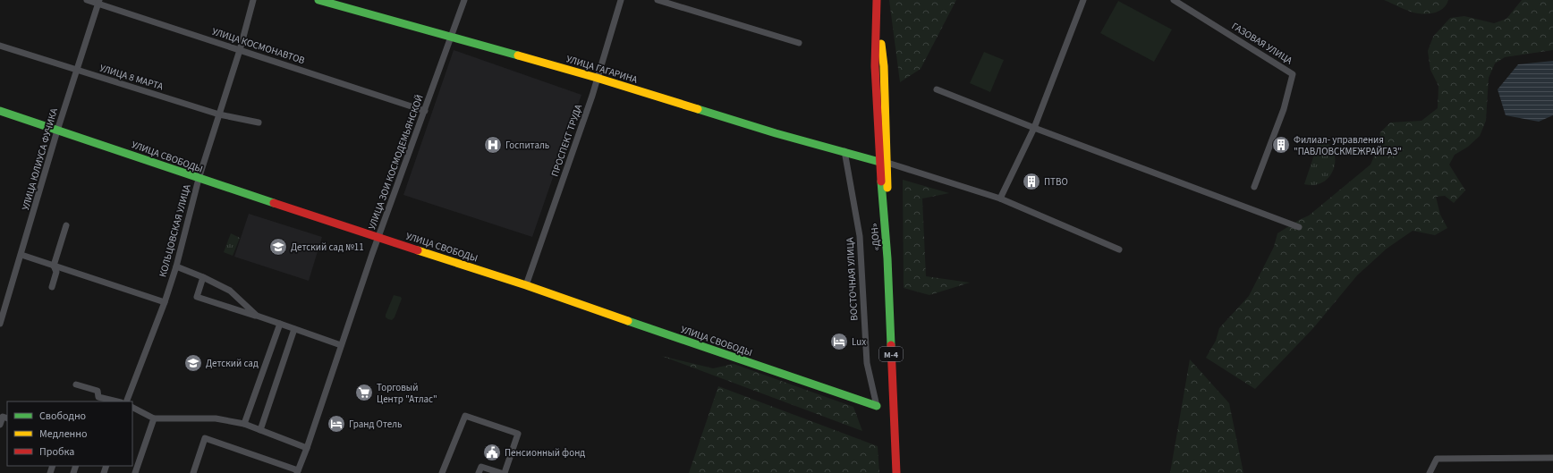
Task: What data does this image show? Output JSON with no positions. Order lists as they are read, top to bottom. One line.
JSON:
{"streets":{"street":["ГАЗОВАЯ УЛИЦА","УЛИЦА КОСМОНАВТОВ","УЛИЦА ГАГАРИНА","УЛИЦА 8 МАРТА","ПРОСПЕКТ ТРУДА","УЛИЦА СВОБОДЫ","УЛИЦА ЮЛИУСА ФУЧИКА","УЛИЦА ЗОИ КОСМОДЕМЬЯНСКОЙ","КОЛЬЦОВСКАЯ УЛИЦА","«ДОН»","ВОСТОЧНАЯ УЛИЦА","М-4"]},"crossings":[["УЛИЦА КОСМОНАВТОВ","УЛИЦА ЮЛИУСА ФУЧИКА"],["УЛИЦА КОСМОНАВТОВ","УЛИЦА ЗОИ КОСМОДЕМЬЯНСКОЙ"],["УЛИЦА КОСМОНАВТОВ","КОЛЬЦОВСКАЯ УЛИЦА"],["УЛИЦА ГАГАРИНА","ПРОСПЕКТ ТРУДА"],["УЛИЦА ГАГАРИНА","УЛИЦА ЗОИ КОСМОДЕМЬЯНСКОЙ"],["УЛИЦА ГАГАРИНА","«ДОН»"],["УЛИЦА ГАГАРИНА","ВОСТОЧНАЯ УЛИЦА"],["УЛИЦА 8 МАРТА","УЛИЦА ЮЛИУСА ФУЧИКА"],["УЛИЦА 8 МАРТА","КОЛЬЦОВСКАЯ УЛИЦА"],["ПРОСПЕКТ ТРУДА","УЛИЦА СВОБОДЫ"],["УЛИЦА СВОБОДЫ","УЛИЦА ЮЛИУСА ФУЧИКА"],["УЛИЦА СВОБОДЫ","УЛИЦА ЗОИ КОСМОДЕМЬЯНСКОЙ"],["УЛИЦА СВОБОДЫ","КОЛЬЦОВСКАЯ УЛИЦА"],["УЛИЦА СВОБОДЫ","ВОСТОЧНАЯ УЛИЦА"]],"places":{"hospital":["Госпиталь"],"building":["Филиал- управления \"ПАВЛОВСКМЕЖРАЙГАЗ\"","ПТВО"],"school or university":["Детский сад №11","Детский сад"],"hotel":["Lux","Гранд Отель"],"supermarket":["Торговый Центр \"Атлас\""],"public building":["Пенсионный фонд"]},"legend":["Свободно","Медленно","Пробка"]}
